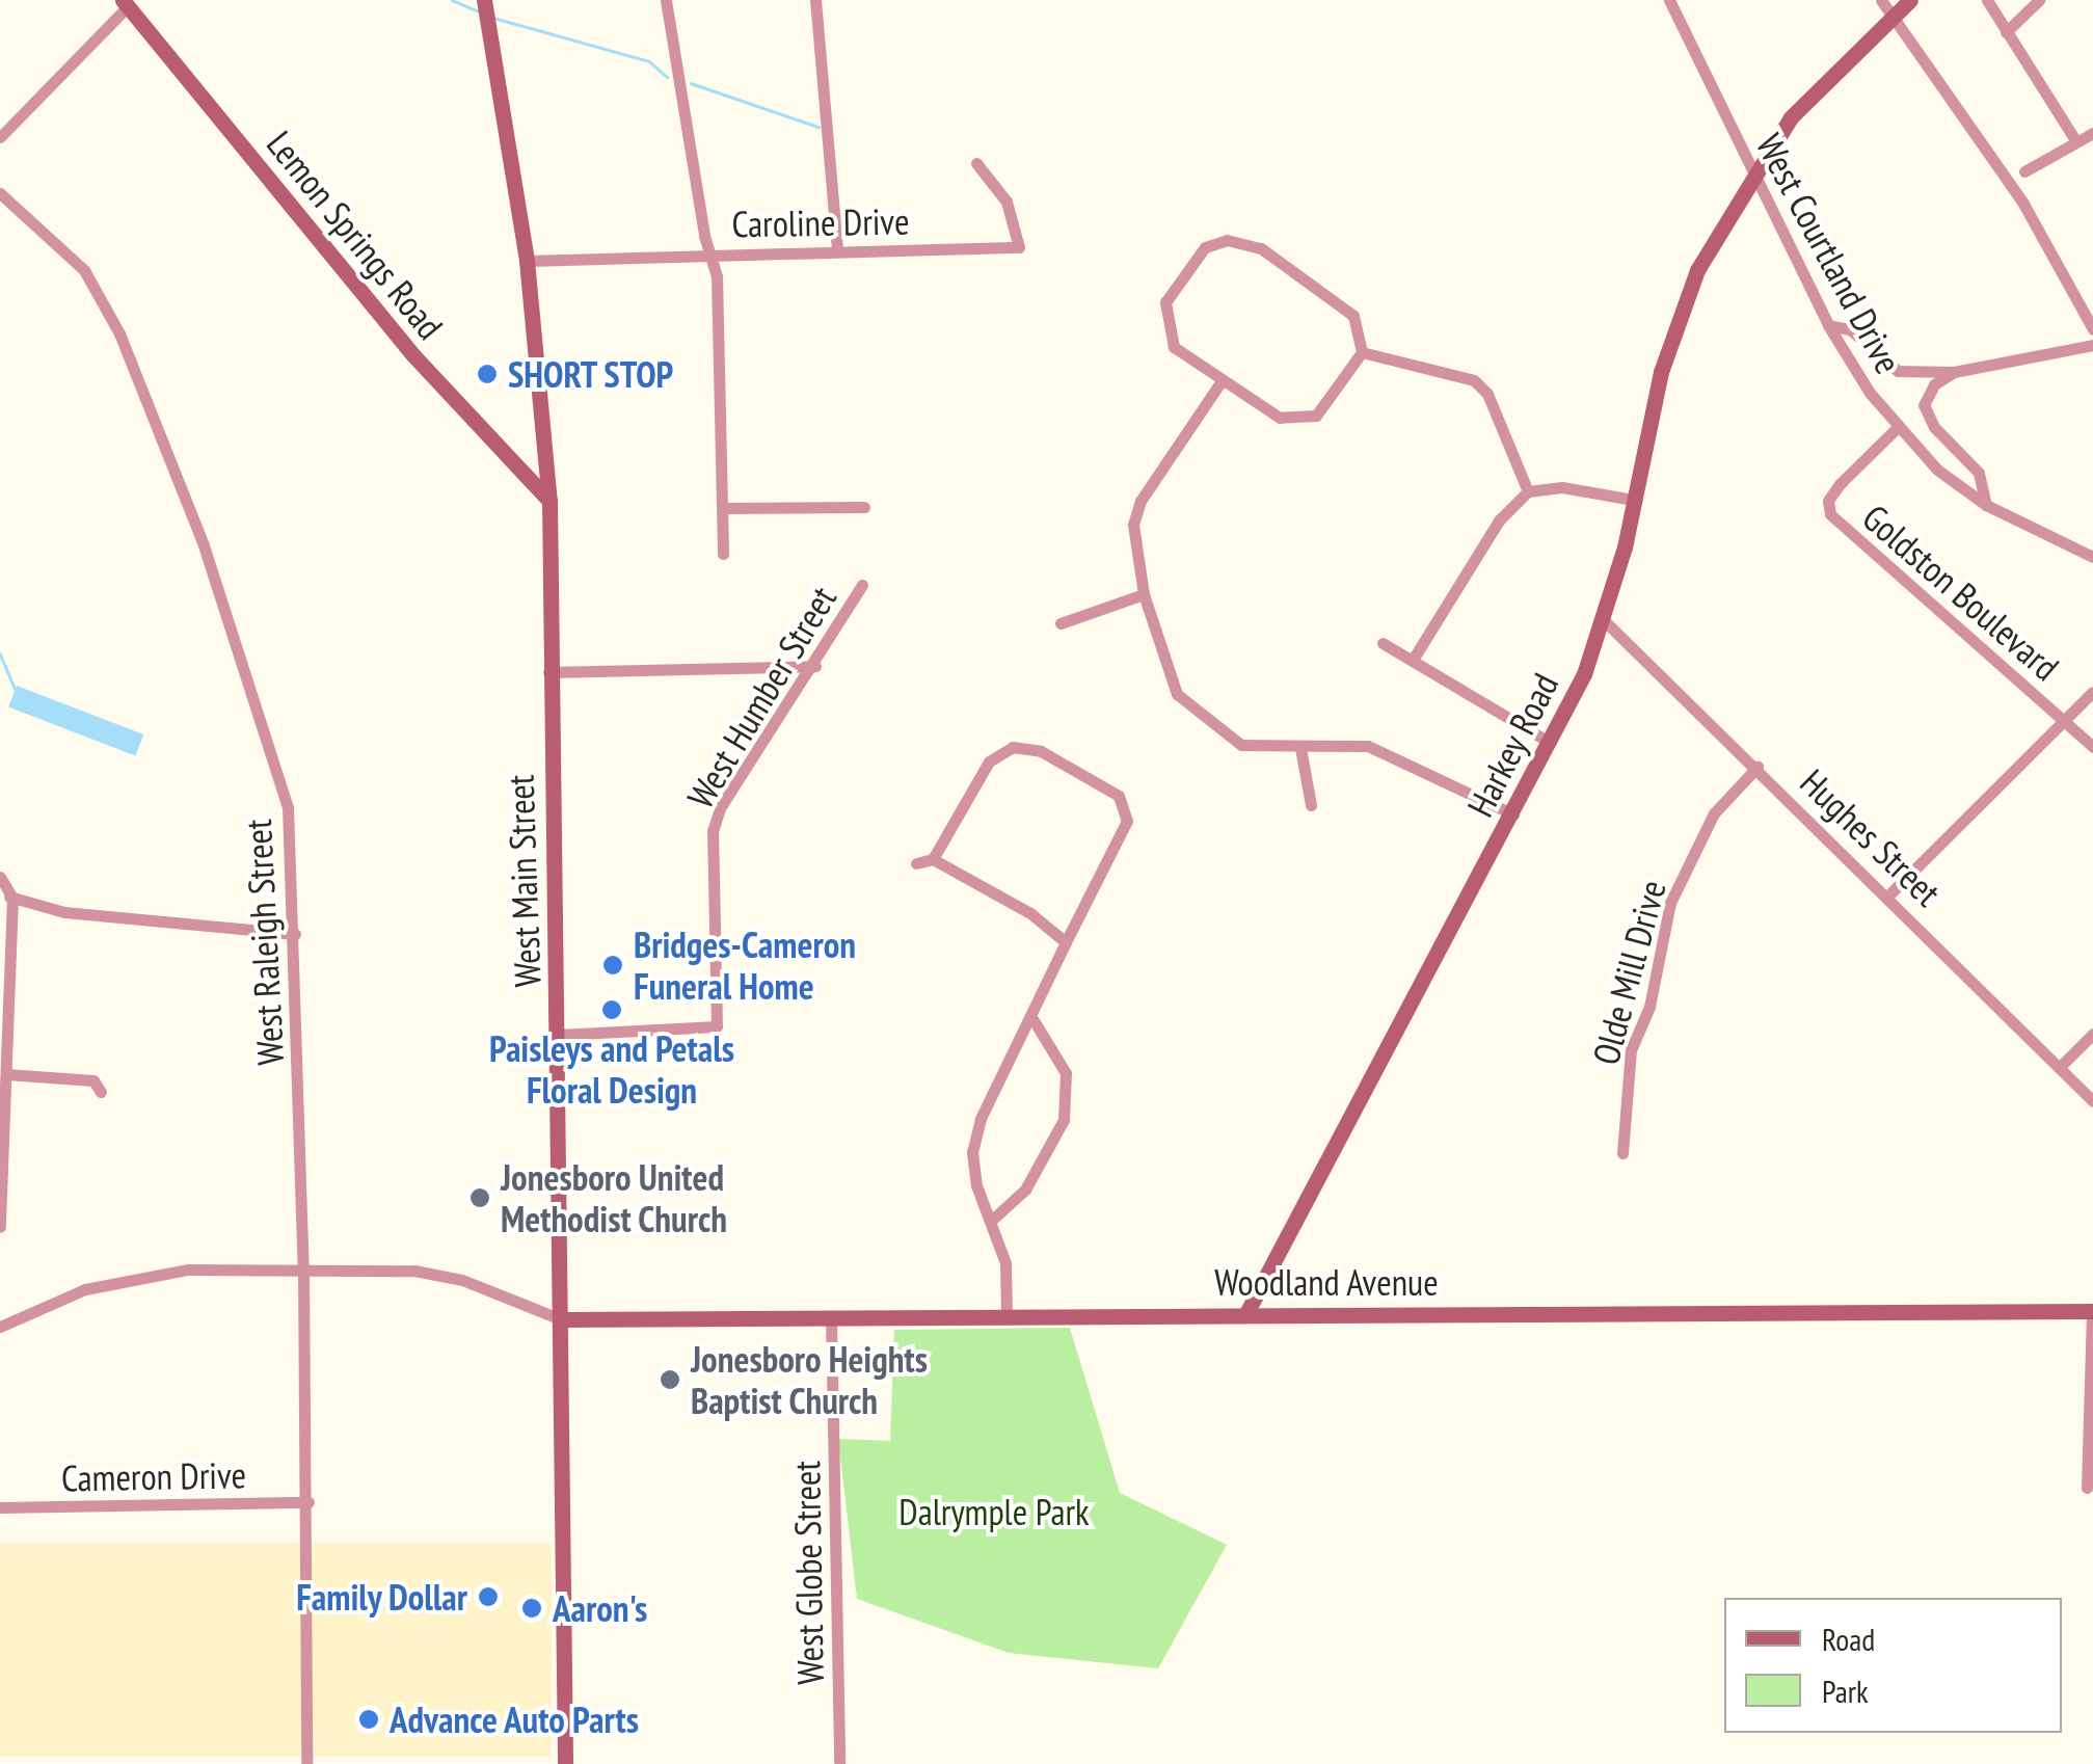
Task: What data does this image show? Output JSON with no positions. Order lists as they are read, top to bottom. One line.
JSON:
{"streets":{"street":["Caroline Drive","Lemon Springs Road","West Courtland Drive","Goldston Boulevard","West Humber Street","Harkey Road","Hughes Street","West Main Street","West Raleigh Street","Olde Mill Drive","Woodland Avenue","Cameron Drive","West Globe Street"]},"crossings":[["Caroline Drive","West Main Street"],["Lemon Springs Road","West Main Street"],["West Courtland Drive","Goldston Boulevard"],["West Courtland Drive","Harkey Road"],["West Humber Street","West Main Street"],["Harkey Road","Hughes Street"],["Harkey Road","Woodland Avenue"],["Hughes Street","Olde Mill Drive"],["West Main Street","Woodland Avenue"],["West Raleigh Street","Cameron Drive"],["Woodland Avenue","West Globe Street"]],"parks":["Dalrymple Park"],"places":["SHORT STOP","Bridges-Cameron Funeral Home","Paisleys and Petals Floral Design","Jonesboro United Methodist Church","Jonesboro Heights Baptist Church","Family Dollar","Aaron's","Advance Auto Parts"],"legend":["Road","Park"]}
